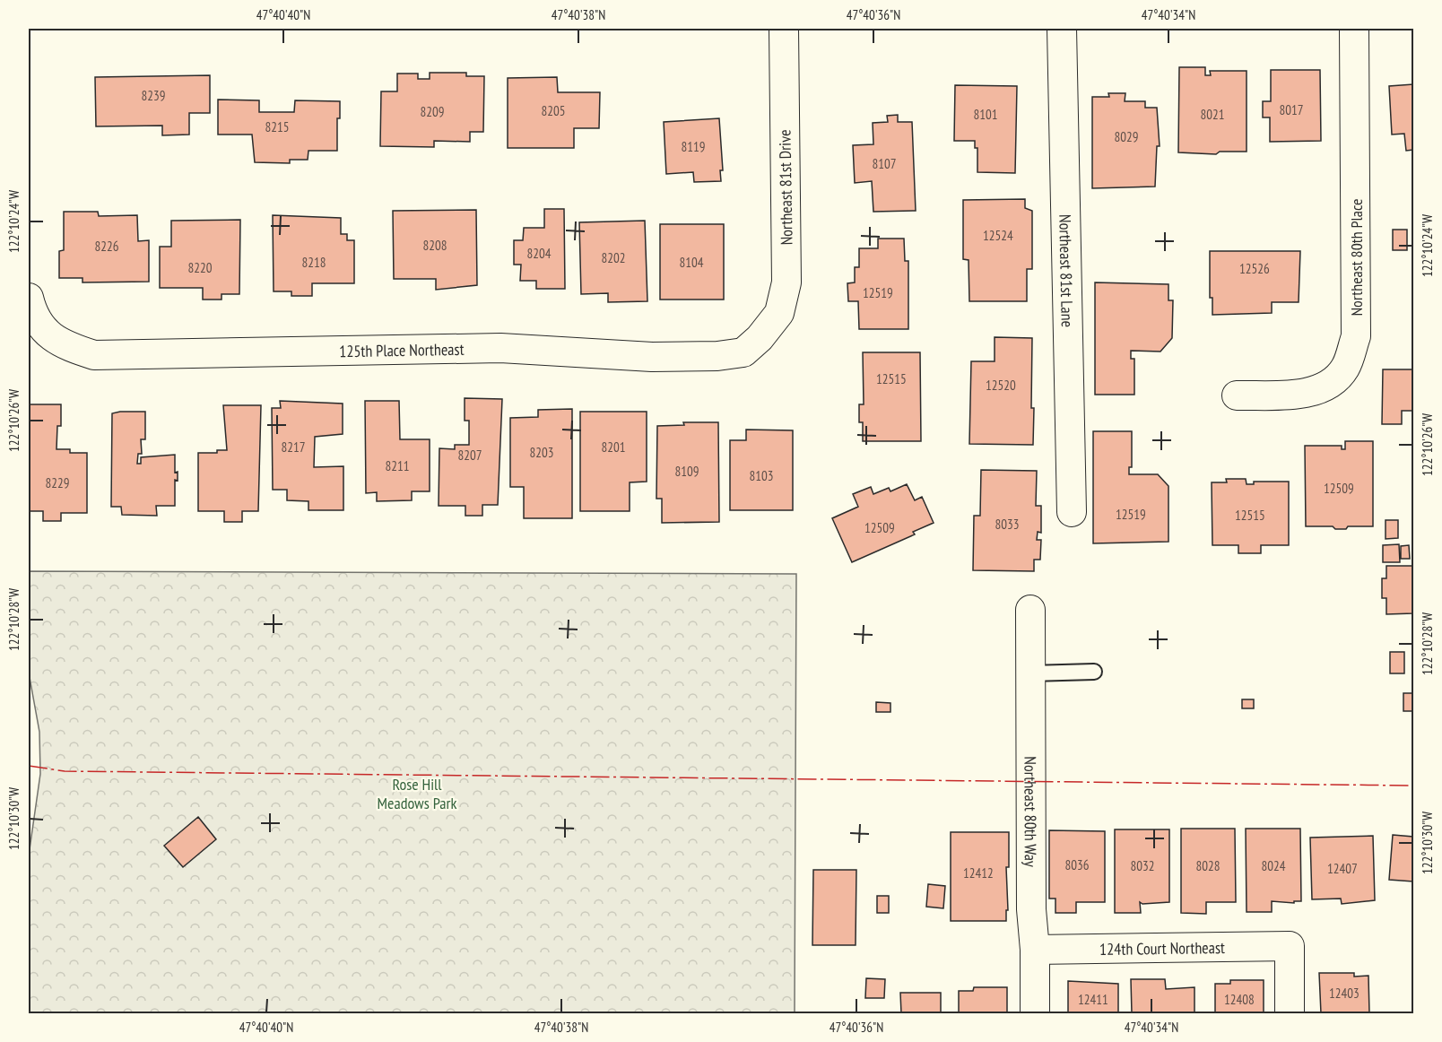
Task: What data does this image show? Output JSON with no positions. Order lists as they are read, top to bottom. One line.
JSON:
{"streets":{"street":["Northeast 81st Drive","Northeast 80th Place","Northeast 81st Lane","125th Place Northeast","Northeast 80th Way","124th Court Northeast"]},"crossings":[["Northeast 81st Drive","125th Place Northeast"],["Northeast 80th Way","124th Court Northeast"]],"parks":["Rose Hill Meadows Park"],"house_numbers":["8239","8017","8205","8209","8101","8021","8215","8029","8119","8107","12524","8208","8226","8204","8202","8218","8104","8220","12526","12519","12515","12520","8217","8201","8203","8207","8211","8109","8103","8229","12509","12519","12515","8033","12509","8036","8032","8028","8024","12407","12412","12403","12411","12408"],"coordinates":["47°40'40\"N","47°40'38\"N","47°40'36\"N","47°40'34\"N","122°10'24\"W","122°10'26\"W","122°10'28\"W","122°10'30\"W"]}
